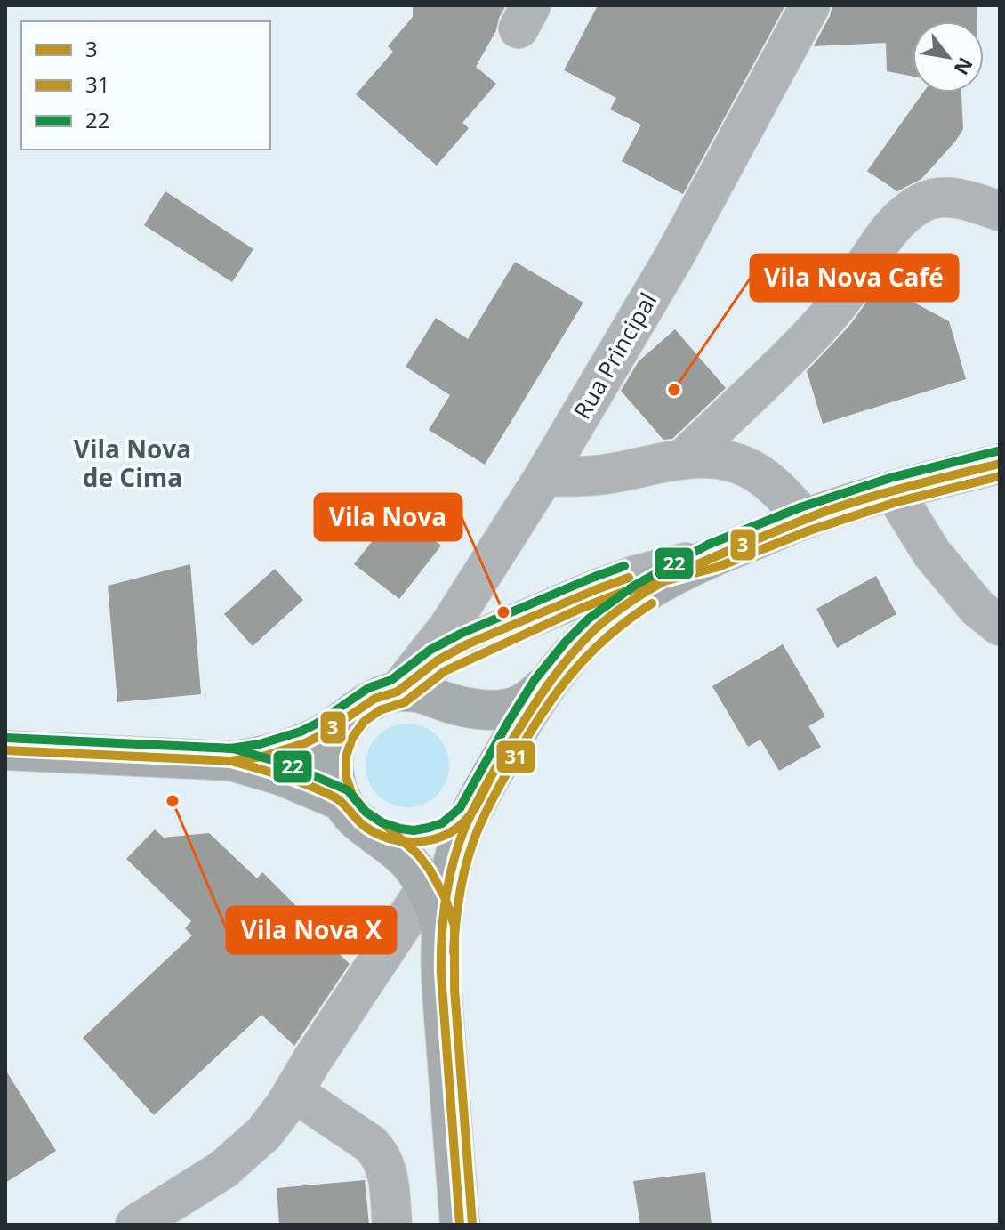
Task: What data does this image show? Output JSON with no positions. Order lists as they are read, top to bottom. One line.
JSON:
{"streets":{"street":["Rua Principal"]},"districts":["Vila Nova de Cima"],"places":["Vila Nova Café","Vila Nova","Vila Nova X"],"lines":["transit line 22","transit line 3","transit line 31"],"legend":["3","31","22"],"north":"bottom right"}
